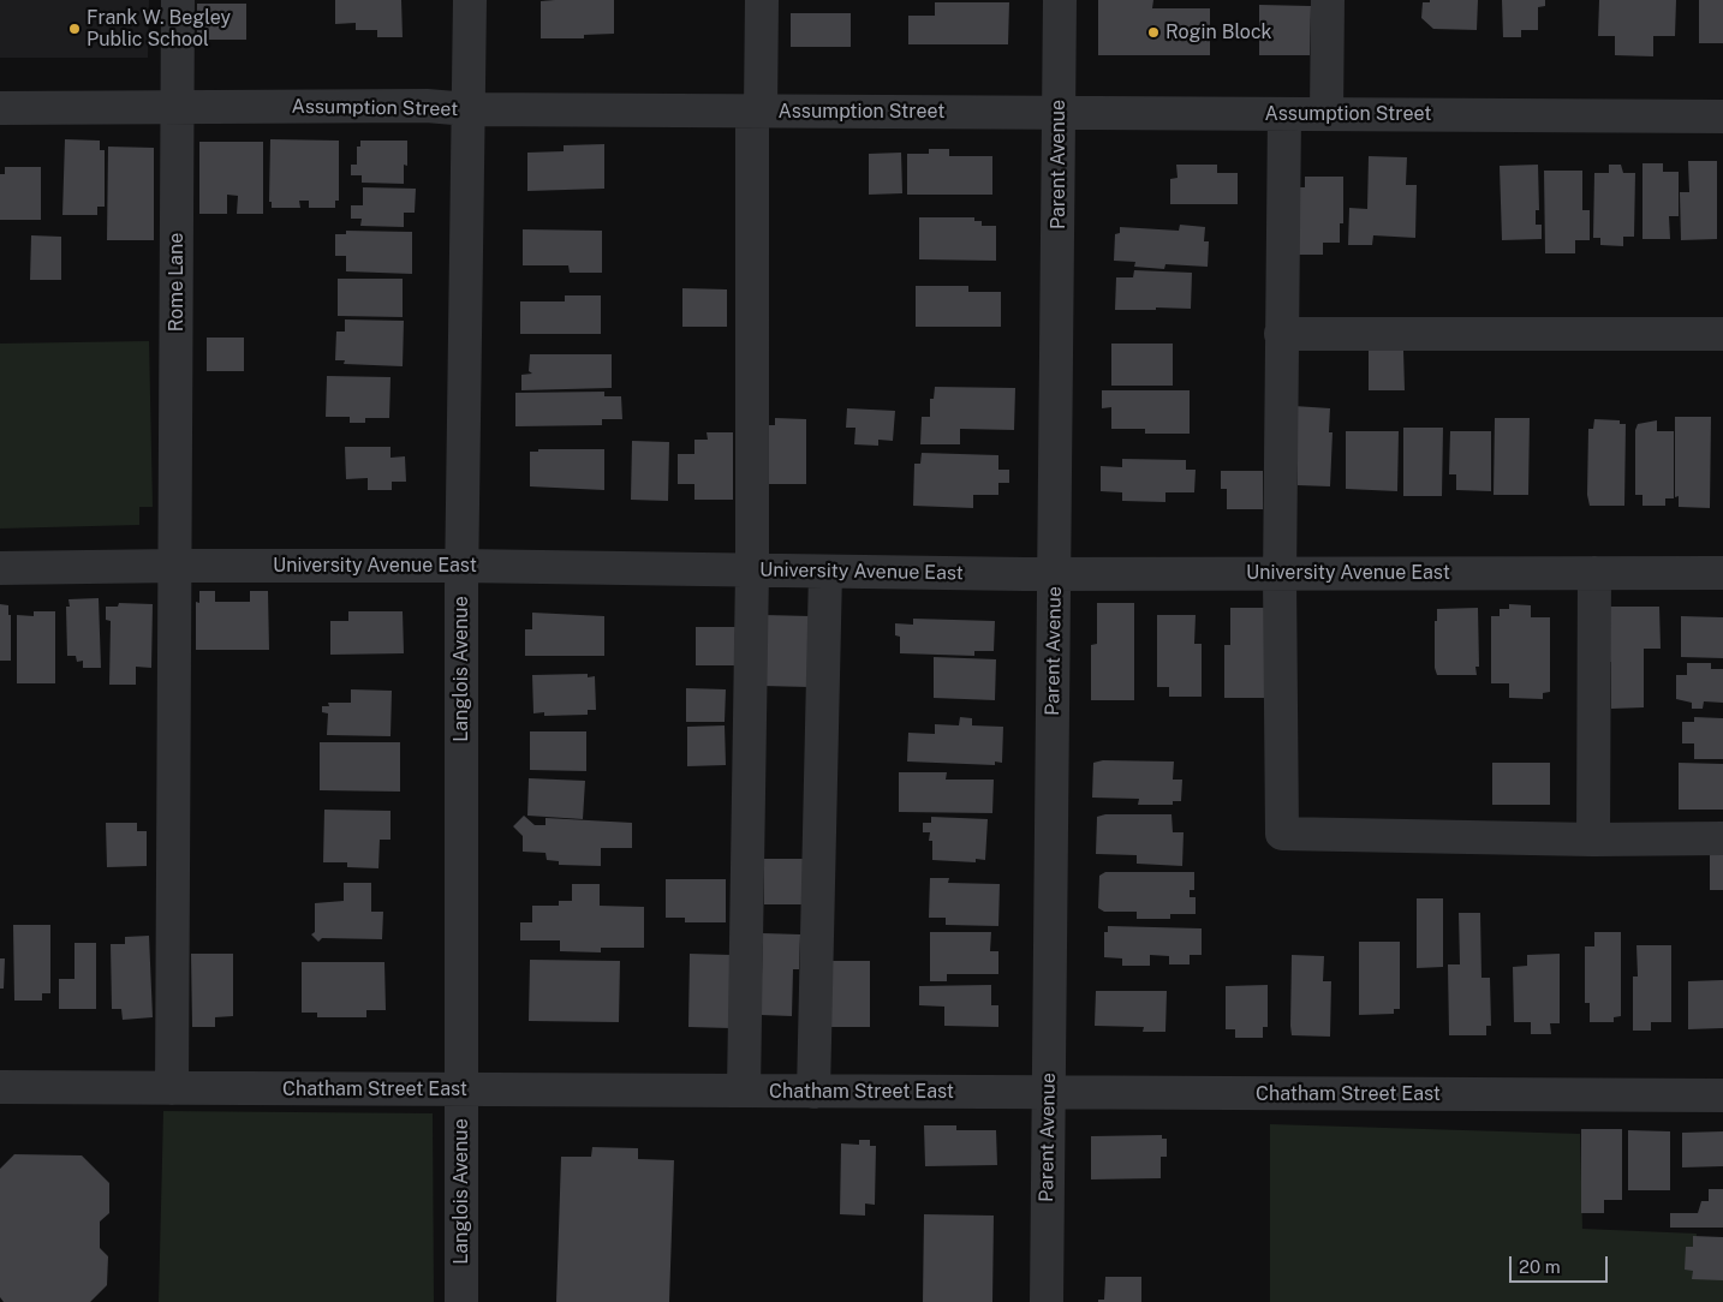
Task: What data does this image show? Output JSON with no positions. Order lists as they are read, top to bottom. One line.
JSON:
{"streets":{"street":["Assumption Street","Parent Avenue","Rome Lane","University Avenue East","Langlois Avenue","Chatham Street East"]},"crossings":[["Assumption Street","Parent Avenue"],["Assumption Street","Rome Lane"],["Assumption Street","Langlois Avenue"],["Parent Avenue","University Avenue East"],["Parent Avenue","Chatham Street East"],["Rome Lane","University Avenue East"],["Rome Lane","Chatham Street East"],["University Avenue East","Langlois Avenue"],["Langlois Avenue","Chatham Street East"]],"places":["Frank W. Begley Public School","Rogin Block"],"scale_bar":"20 m"}
